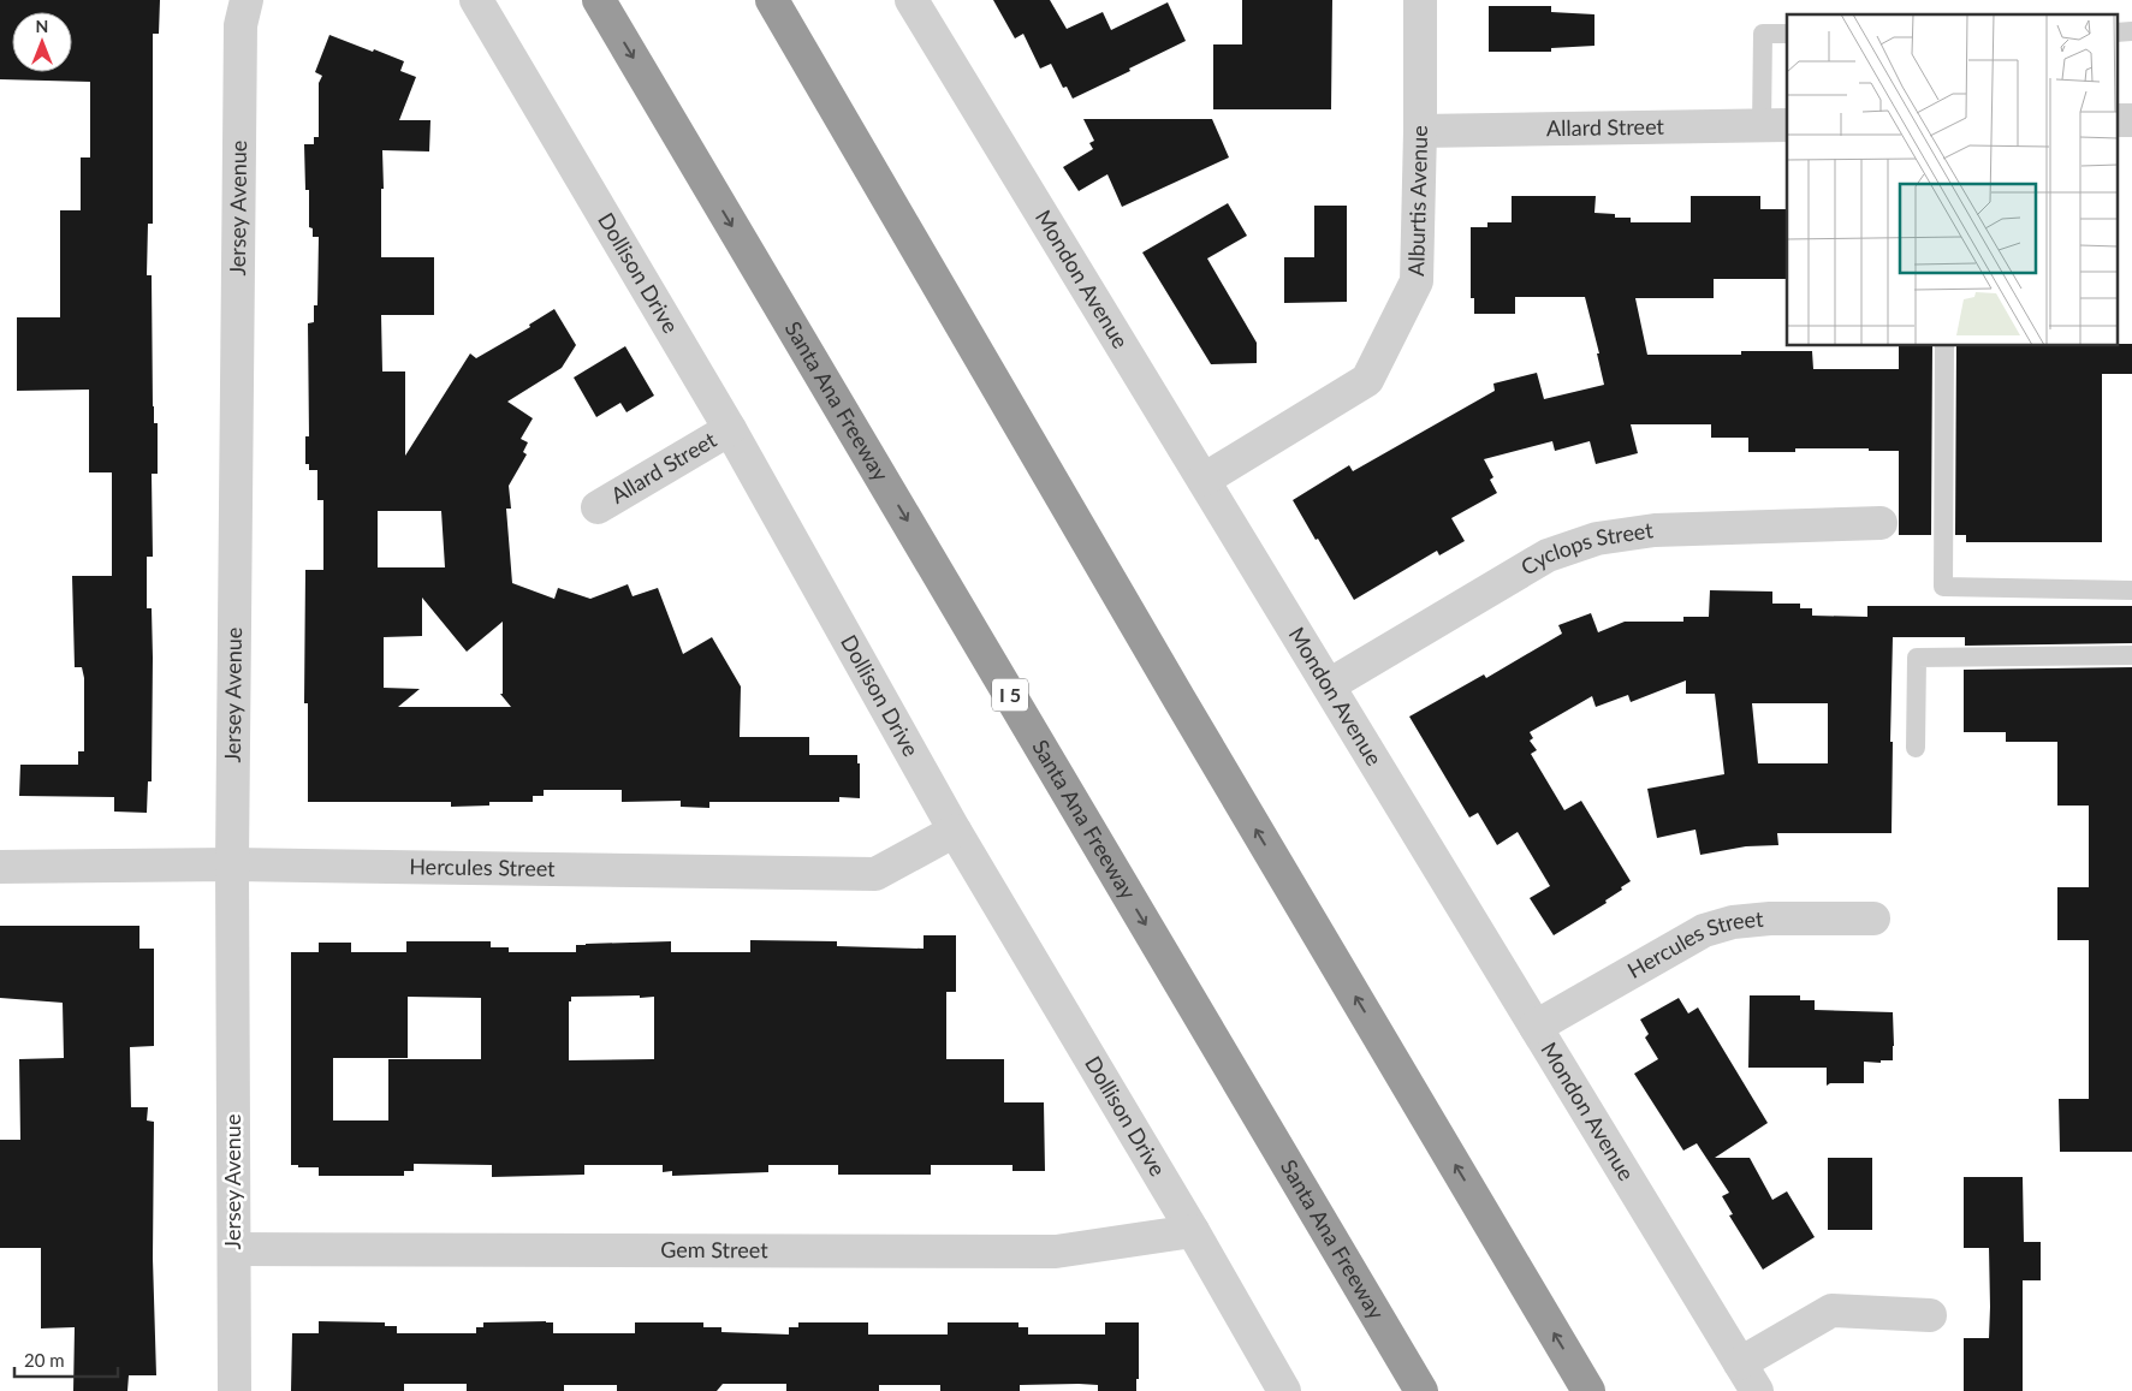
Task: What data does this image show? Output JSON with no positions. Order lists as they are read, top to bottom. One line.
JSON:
{"streets":{"highway":["Santa Ana Freeway","I 5"],"street":["Allard Street","Alburtis Avenue","Jersey Avenue","Dollison Drive","Mondon Avenue","Cyclops Street","Hercules Street","Gem Street"]},"crossings":[["Allard Street","Alburtis Avenue"],["Allard Street","Dollison Drive"],["Alburtis Avenue","Mondon Avenue"],["Jersey Avenue","Hercules Street"],["Jersey Avenue","Gem Street"],["Dollison Drive","Hercules Street"],["Dollison Drive","Gem Street"],["Mondon Avenue","Cyclops Street"],["Mondon Avenue","Hercules Street"]],"scale_bar":"20 m","north":"top"}
